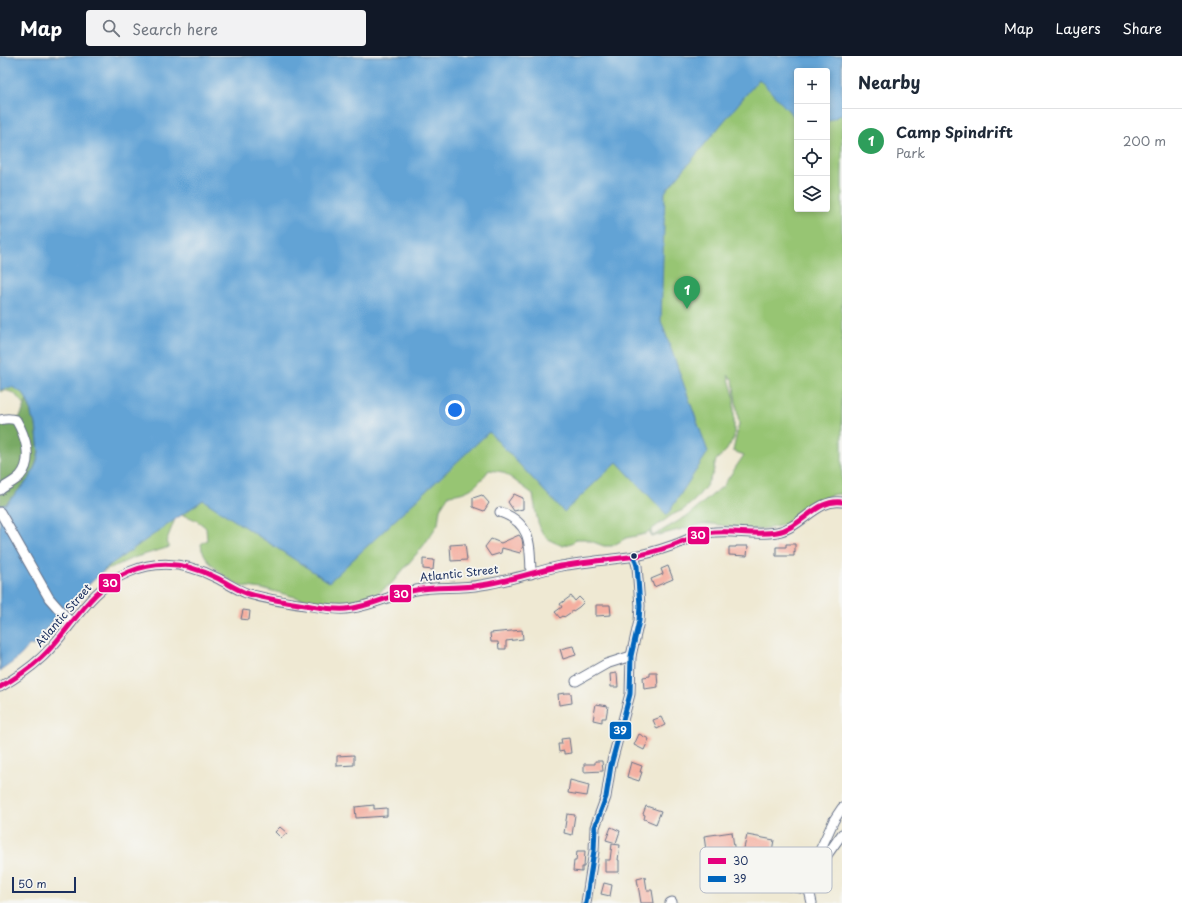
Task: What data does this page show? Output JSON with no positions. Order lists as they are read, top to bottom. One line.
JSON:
{"streets":{"street":["Atlantic Street"]},"lines":["transit line 30","transit line 39"],"legend":["30","39"],"scale_bar":"50 m","page":{"header":"Map","search":"Search here","nav":["Map","Layers","Share"],"heading":"Nearby","map_buttons":["+","−"],"list":[{"mark":"1","name":"Camp Spindrift","note":"Park","value":"200 m"}],"pins":"1","scale":"50 m"}}
